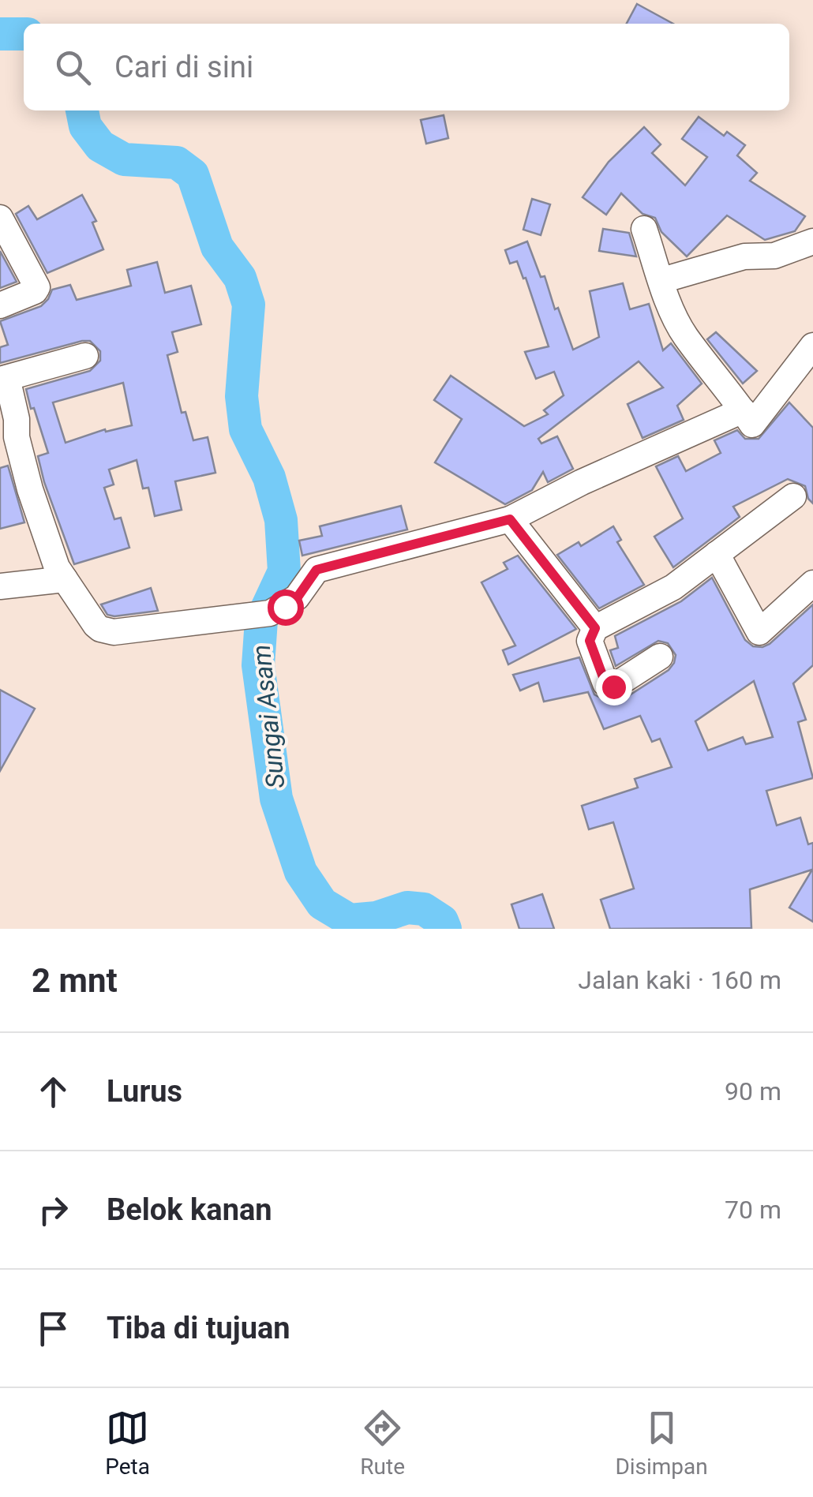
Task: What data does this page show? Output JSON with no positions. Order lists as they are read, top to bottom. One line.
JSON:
{"water":["Sungai Asam"],"page":{"search":"Cari di sini","heading":["2 mnt","Jalan kaki · 160 m"],"list":[["Lurus","90 m"],["Belok kanan","70 m"],"Tiba di tujuan"],"nav":["Peta","Rute","Disimpan"]}}
